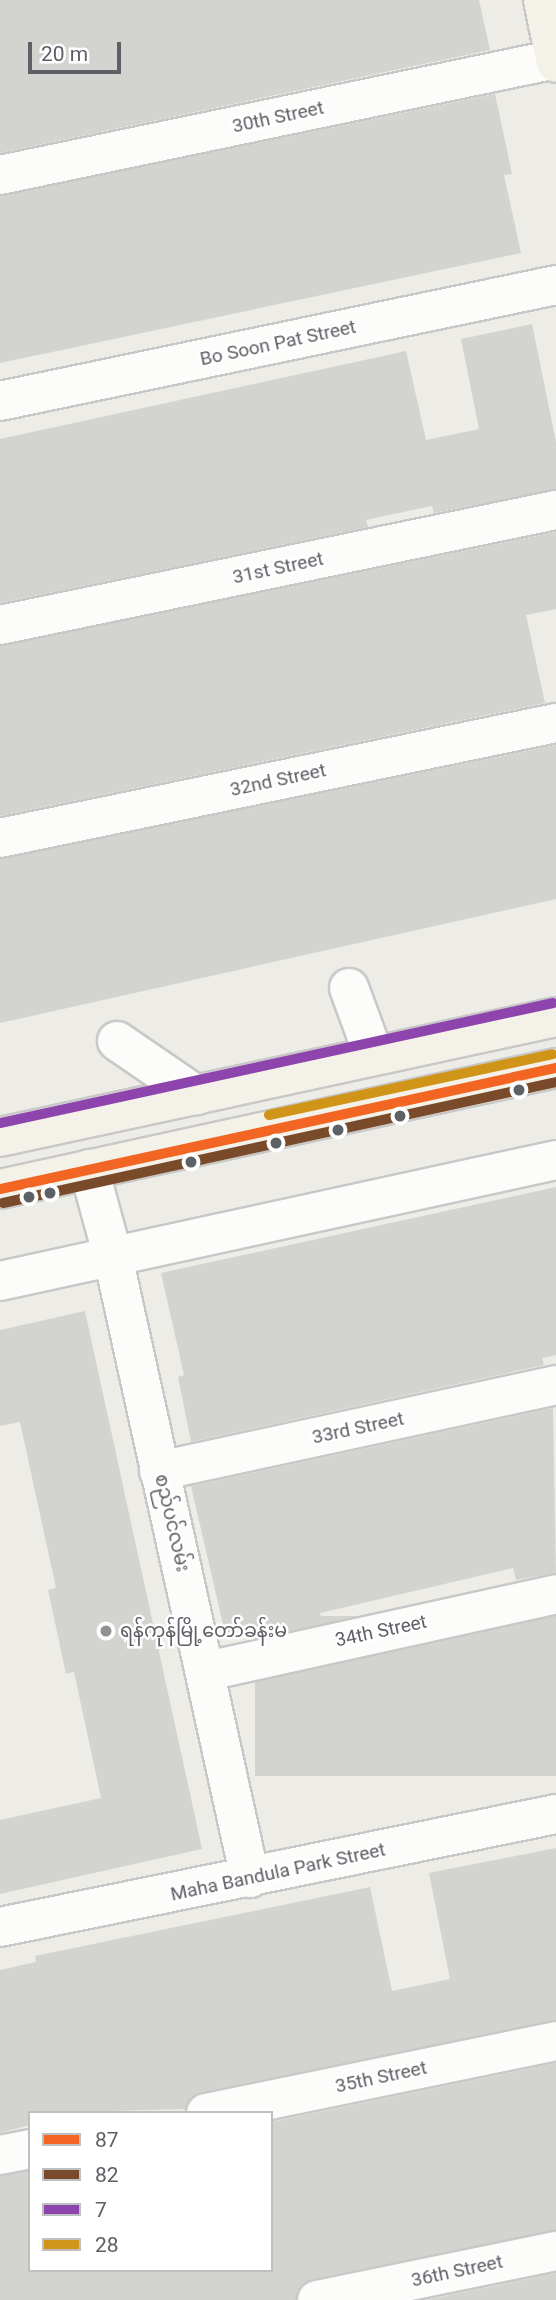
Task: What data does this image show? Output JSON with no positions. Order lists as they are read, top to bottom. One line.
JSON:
{"streets":{"street":["30th Street","Bo Soon Pat Street","31st Street","32nd Street","33rd Street","စည်ပင်လမ်း","34th Street","Maha Bandula Park Street","35th Street","36th Street"]},"crossings":[["33rd Street","စည်ပင်လမ်း"],["စည်ပင်လမ်း","34th Street"],["စည်ပင်လမ်း","Maha Bandula Park Street"]],"places":["ရန်ကုန်မြို့တော်ခန်းမ"],"lines":["transit line 7","transit line 28","transit line 87","transit line 82"],"legend":["87","82","7","28"],"scale_bar":"20 m"}
